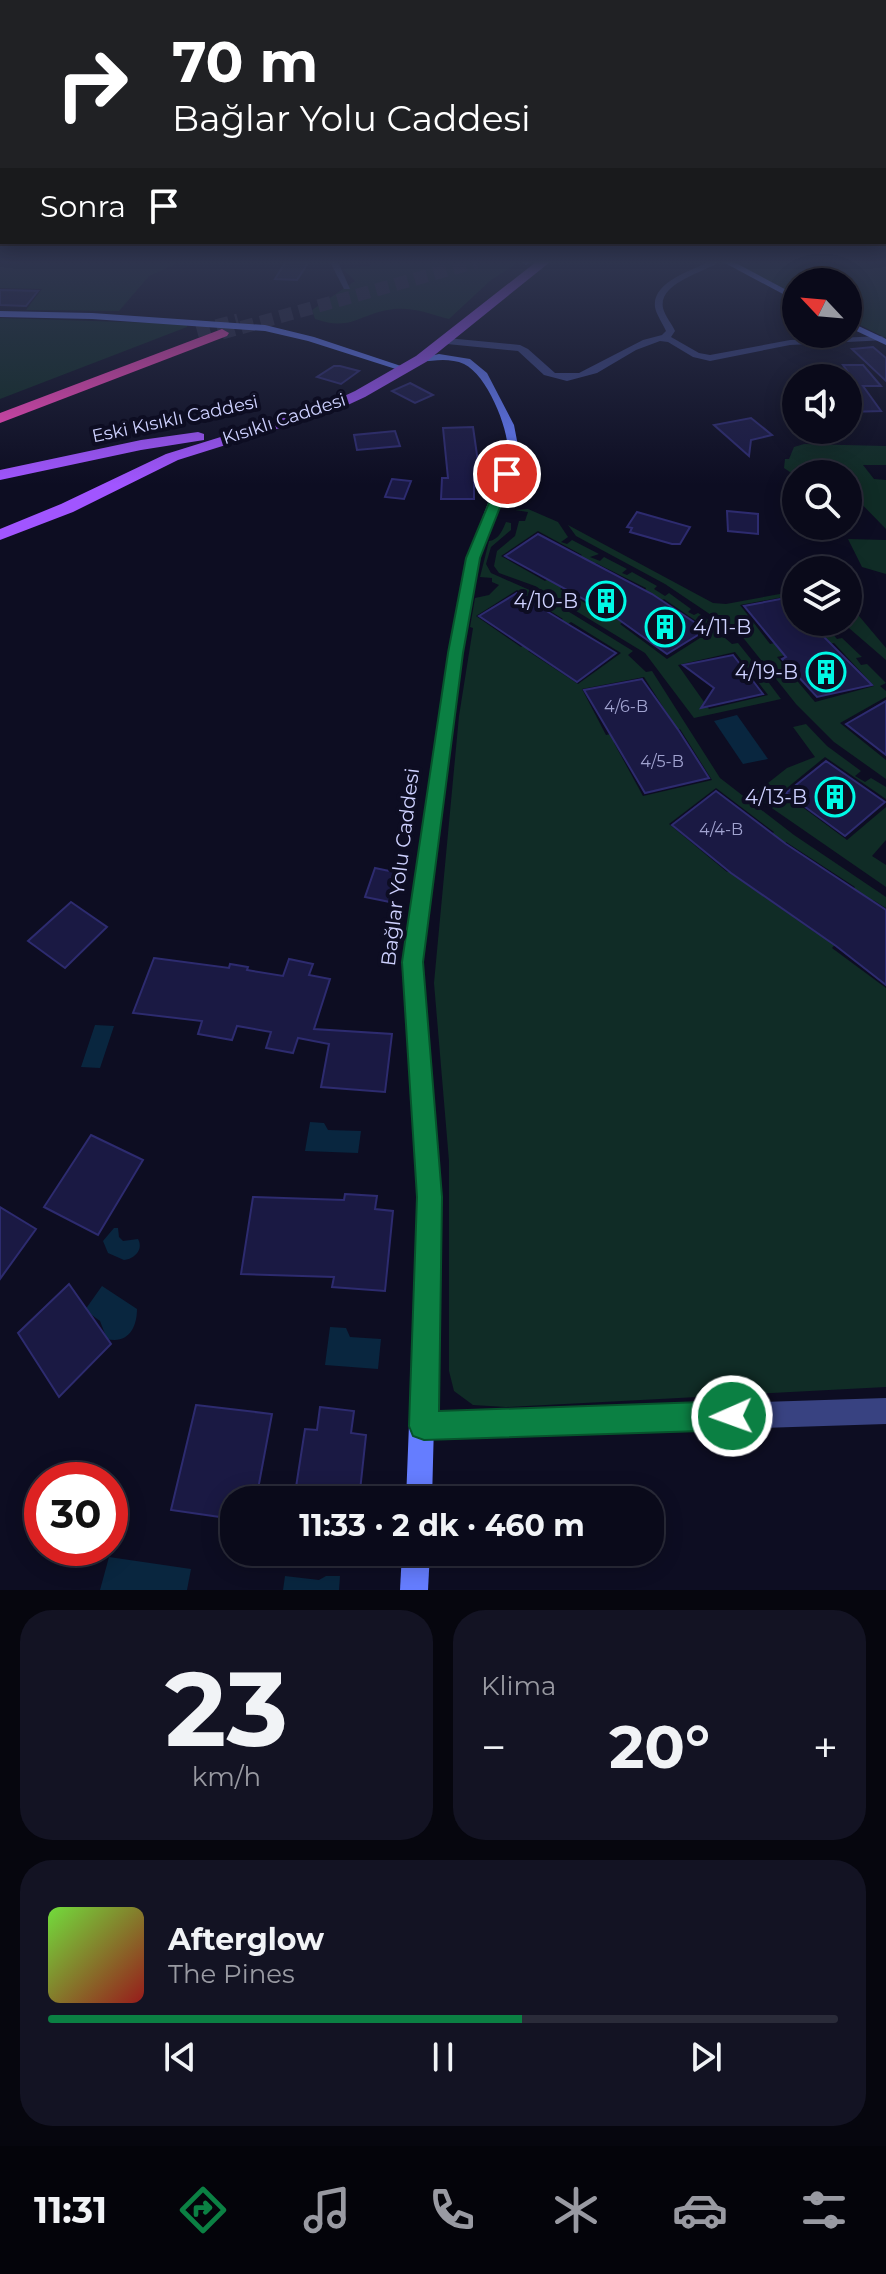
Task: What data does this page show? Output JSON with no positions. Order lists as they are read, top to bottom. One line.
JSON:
{"streets":{"main road":["Eski Kısıklı Caddesi","Kısıklı Caddesi"],"street":["Bağlar Yolu Caddesi"]},"crossings":[["Eski Kısıklı Caddesi","Kısıklı Caddesi"],["Eski Kısıklı Caddesi","Bağlar Yolu Caddesi"],["Kısıklı Caddesi","Bağlar Yolu Caddesi"]],"places":{"building":["4/10-B","4/11-B","4/19-B","4/13-B"]},"house_numbers":["4/6-B","4/5-B","4/4-B"],"north":"top left","page":{"turn":["70 m","Bağlar Yolu Caddesi"],"then":"Sonra","limit":"30","trip":"11:33 · 2 dk · 460 m","tile":[["23","km/h"],"Klima"],"heat":["−","20°","+"],"song":["Afterglow","The Pines"],"tabs":"11:31"}}
